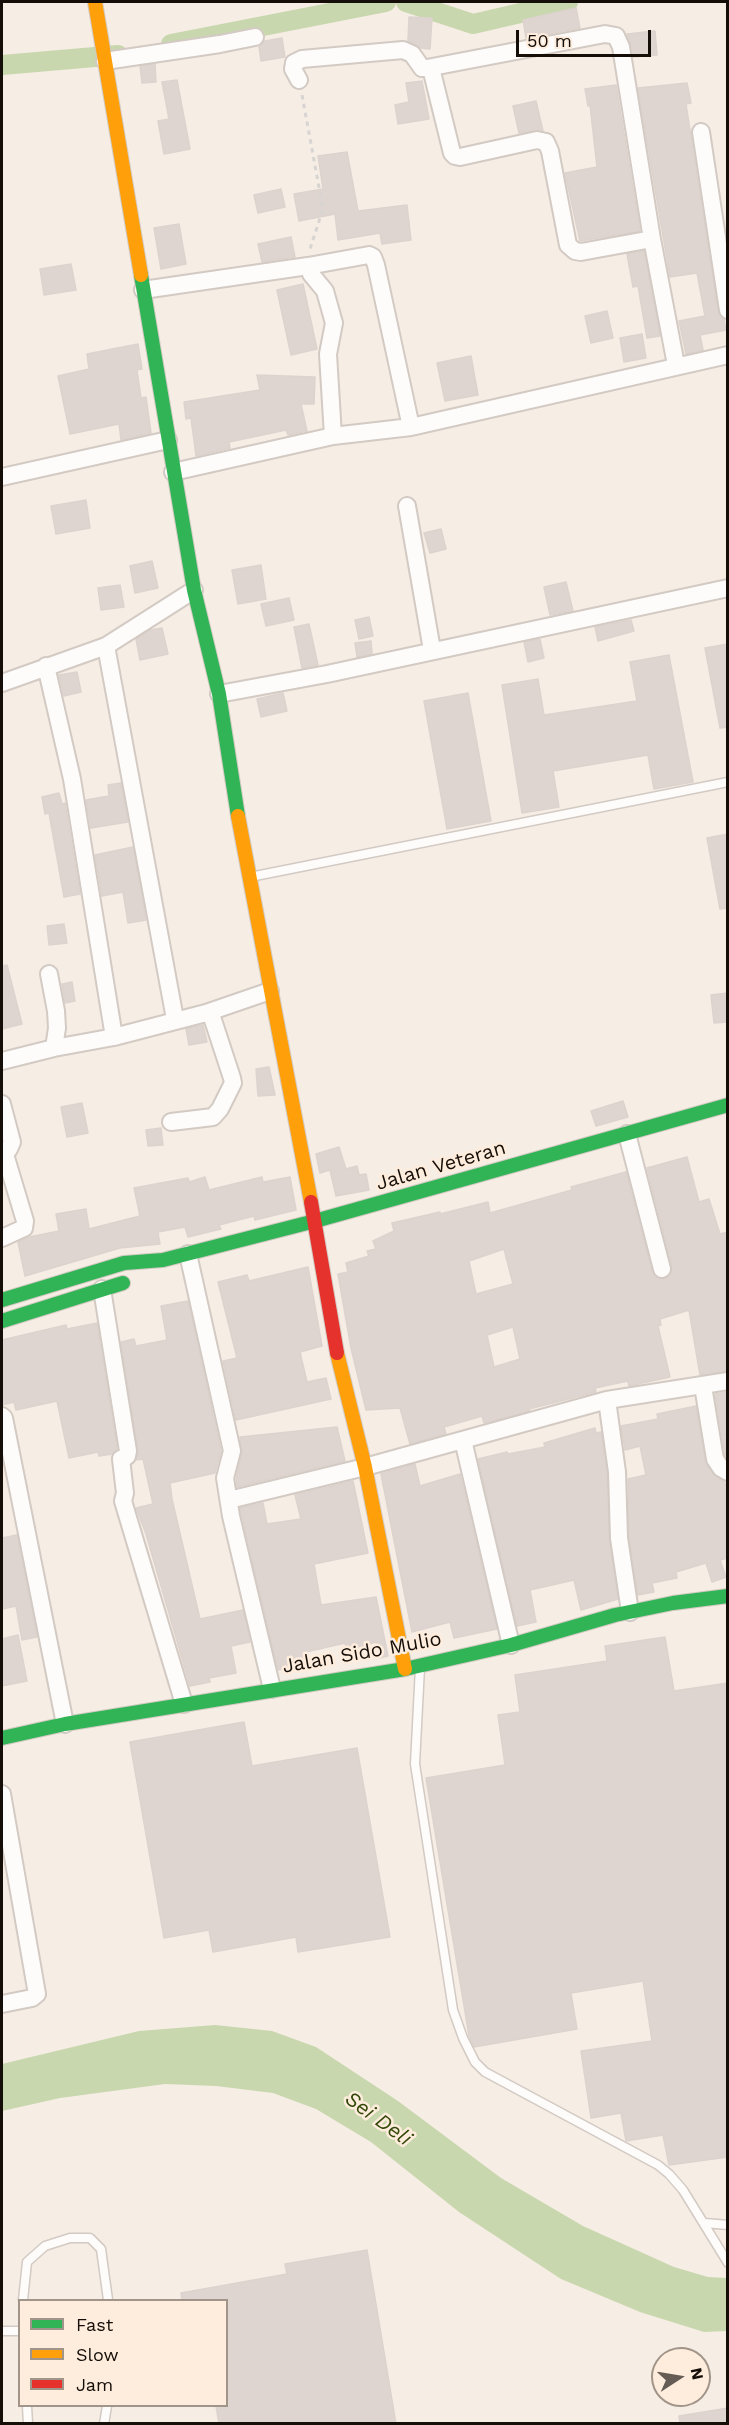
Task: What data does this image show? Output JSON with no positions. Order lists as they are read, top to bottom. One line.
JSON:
{"streets":{"street":["Jalan Veteran","Jalan Sido Mulio"]},"water":["Sei Deli"],"legend":["Fast","Slow","Jam"],"scale_bar":"50 m","north":"right"}
